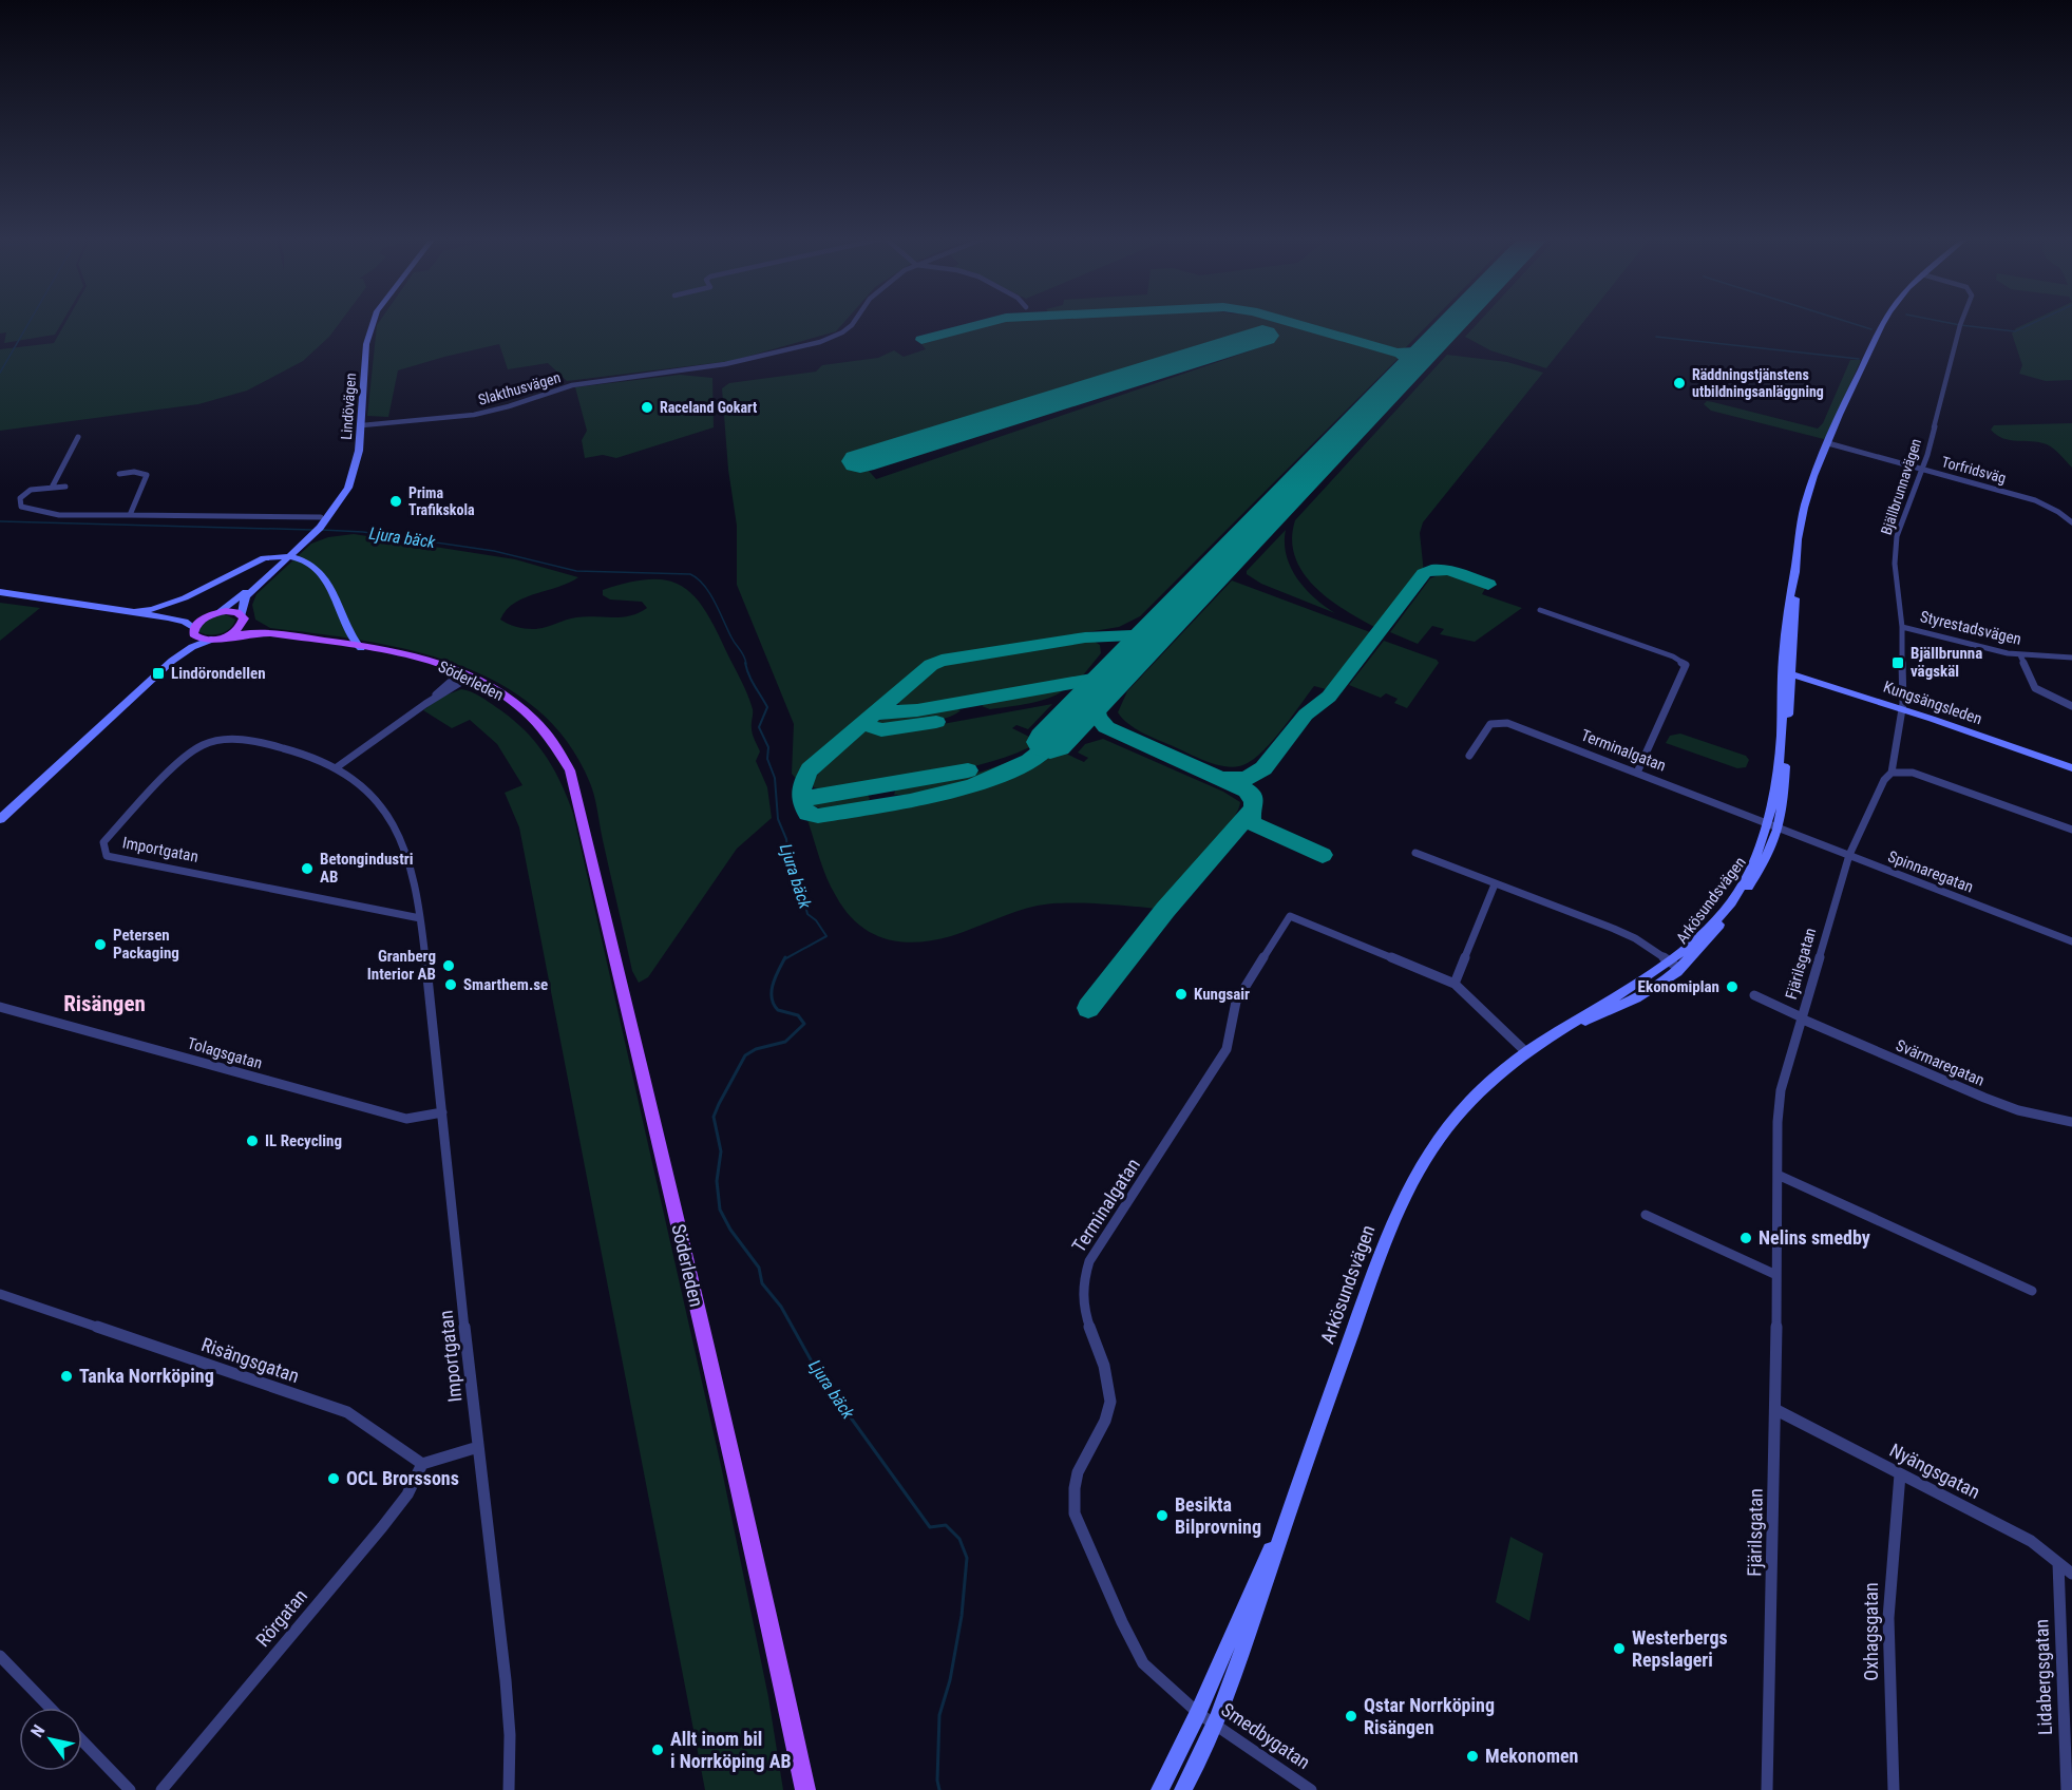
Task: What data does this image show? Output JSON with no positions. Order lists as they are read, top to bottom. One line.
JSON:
{"streets":{"main road":["Lindövägen","Söderleden","Kungsängsleden","Arkösundsvägen"],"street":["Slakthusvägen","Torfridsväg","Bjällbrunnavägen","Styrestadsvägen","Terminalgatan","Importgatan","Spinnaregatan","Fjärilsgatan","Tolagsgatan","Svärmaregatan","Risängsgatan","Nyängsgatan","Rörgatan","Oxhagsgatan","Lidabergsgatan","Smedbygatan"]},"crossings":[["Slakthusvägen","Lindövägen"],["Lindövägen","Söderleden"],["Torfridsväg","Bjällbrunnavägen"],["Torfridsväg","Arkösundsvägen"],["Bjällbrunnavägen","Styrestadsvägen"],["Bjällbrunnavägen","Kungsängsleden"],["Bjällbrunnavägen","Fjärilsgatan"],["Kungsängsleden","Arkösundsvägen"],["Kungsängsleden","Fjärilsgatan"],["Terminalgatan","Spinnaregatan"],["Terminalgatan","Arkösundsvägen"],["Terminalgatan","Smedbygatan"],["Importgatan","Tolagsgatan"],["Spinnaregatan","Arkösundsvägen"],["Spinnaregatan","Fjärilsgatan"],["Arkösundsvägen","Smedbygatan"],["Fjärilsgatan","Svärmaregatan"],["Fjärilsgatan","Nyängsgatan"],["Risängsgatan","Rörgatan"],["Nyängsgatan","Oxhagsgatan"],["Nyängsgatan","Lidabergsgatan"]],"districts":["Risängen"],"water":["Ljura bäck"],"places":{"other":["Räddningstjänstens utbildningsanläggning","Raceland Gokart","Prima Trafikskola","Betongindustri AB","Petersen Packaging","Granberg Interior AB","Smarthem.se","Ekonomiplan","Kungsair","IL Recycling","Nelins smedby","Tanka Norrköping","OCL Brorssons","Besikta Bilprovning","Westerbergs Repslageri","Qstar Norrköping Risängen","Allt inom bil i Norrköping AB","Mekonomen"],"transit":["Bjällbrunna vägskäl","Lindörondellen"]},"north":"top left"}
